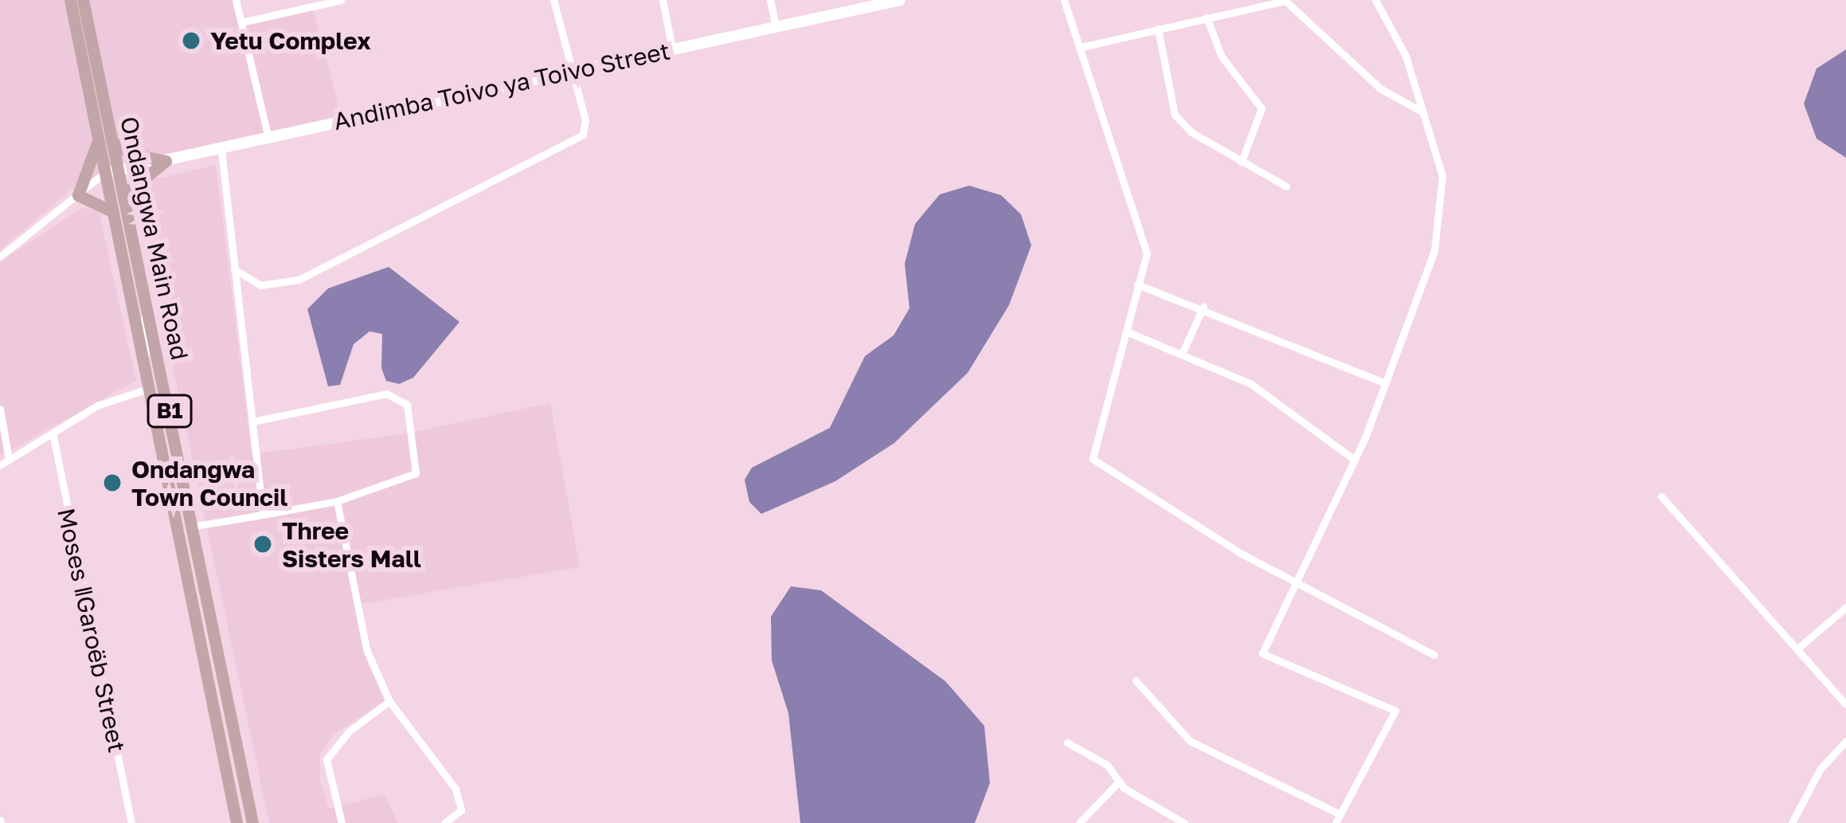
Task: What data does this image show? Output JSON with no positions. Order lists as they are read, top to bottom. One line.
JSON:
{"streets":{"main road":["Ondangwa Main Road","B1"],"street":["Andimba Toivo ya Toivo Street","Moses ǁGaroëb Street"]},"crossings":[["Andimba Toivo ya Toivo Street","Ondangwa Main Road"]],"places":["Yetu Complex","Ondangwa Town Council","Three Sisters Mall"]}
